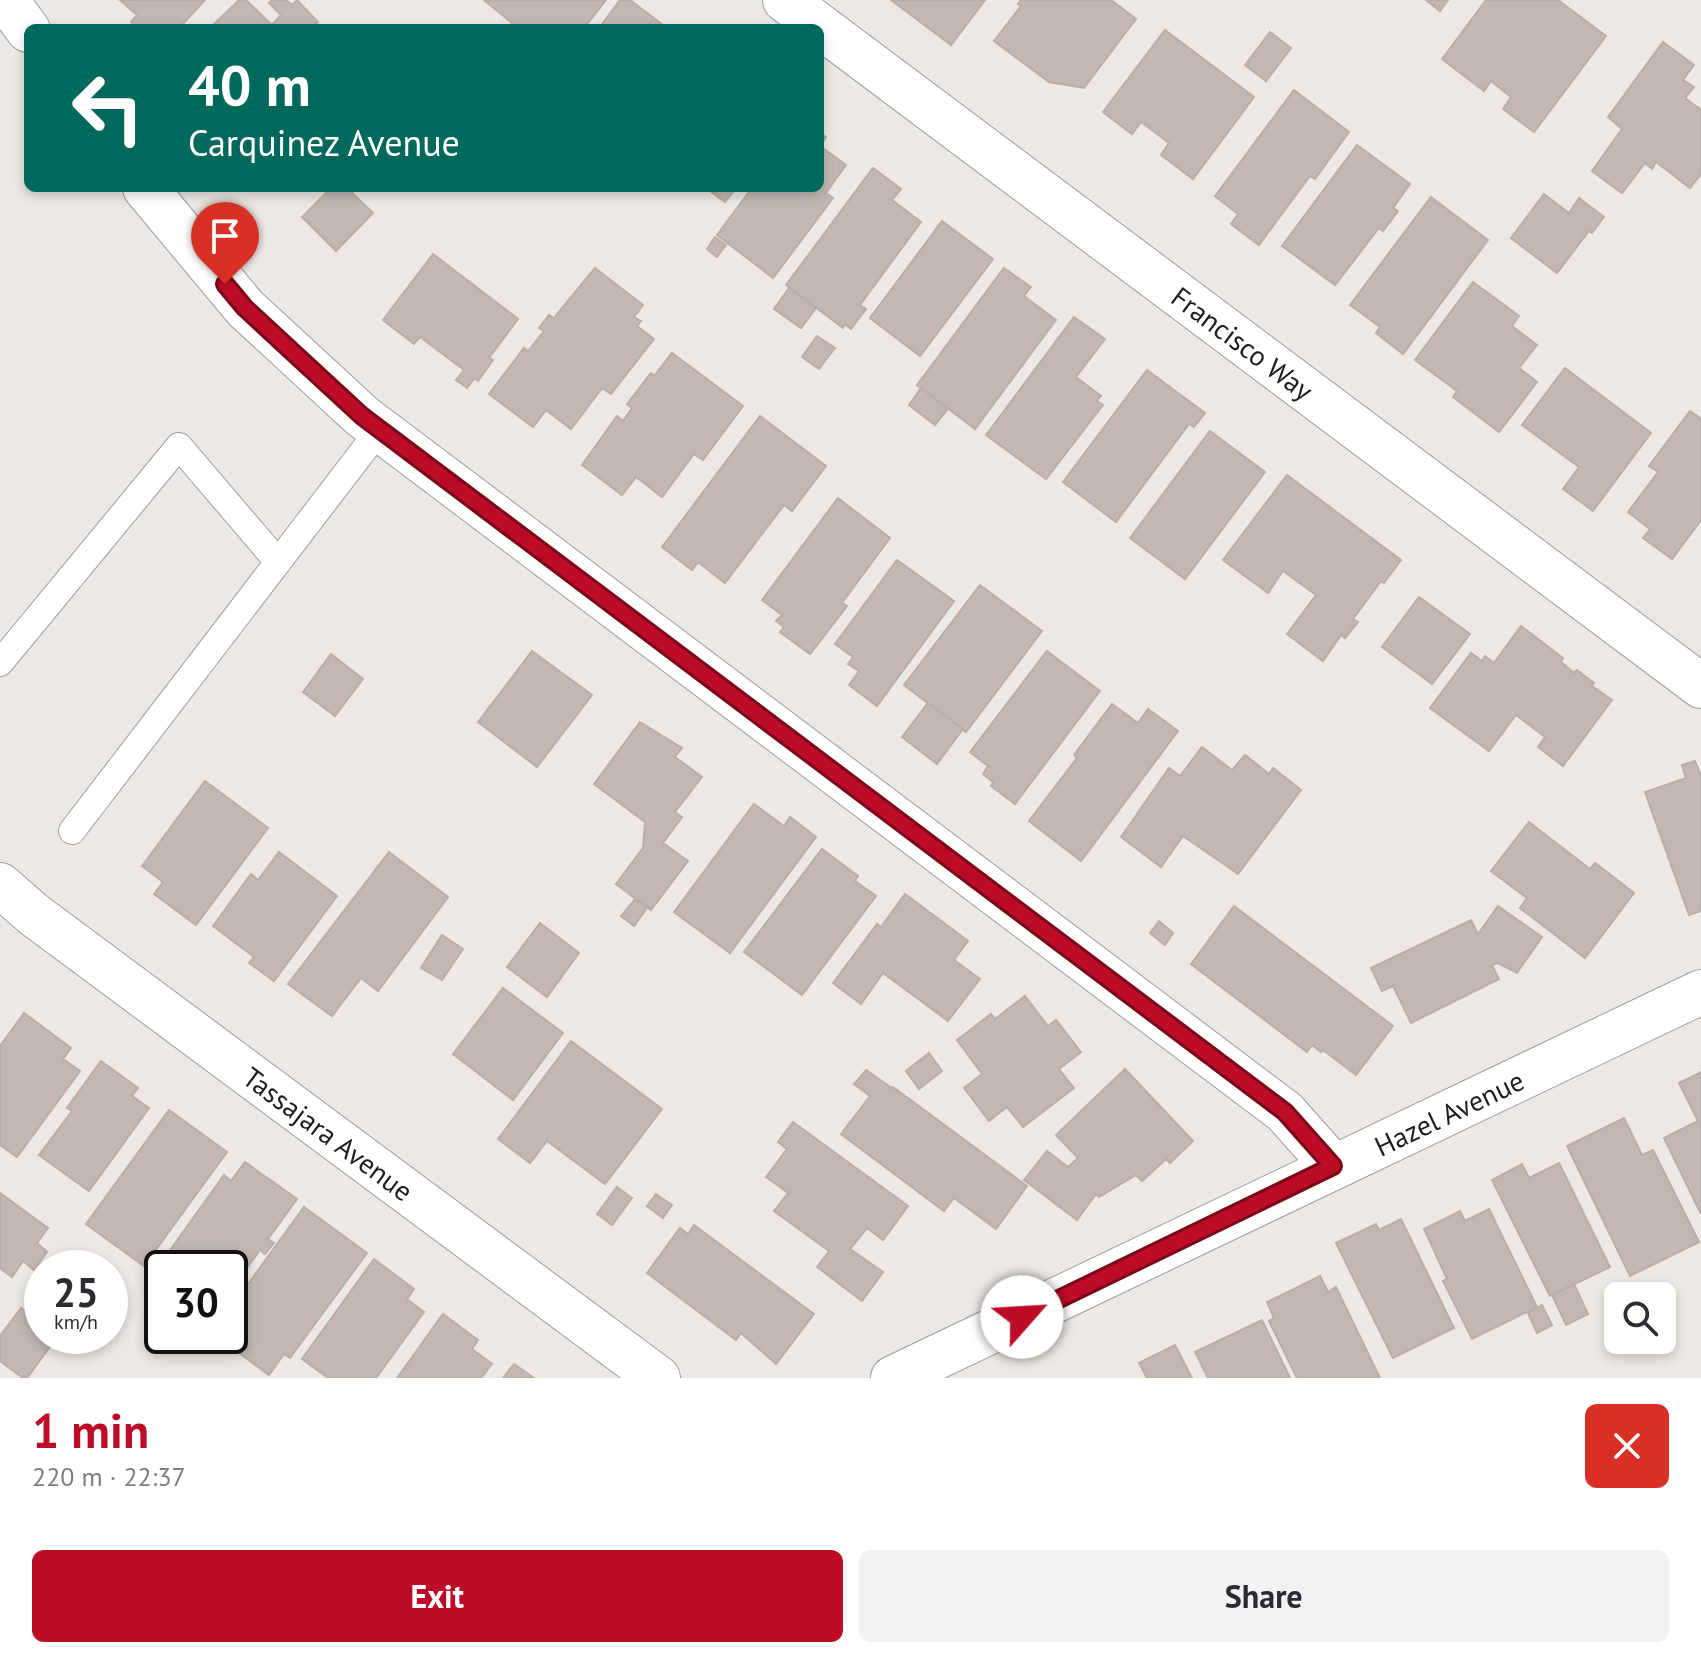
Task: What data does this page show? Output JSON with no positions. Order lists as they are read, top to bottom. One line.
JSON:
{"streets":{"street":["Francisco Way","Hazel Avenue","Tassajara Avenue"]},"page":{"turn":["40 m","Carquinez Avenue"],"speed":"25 km/h","limit":"30","heading":["1 min","220 m · 22:37"],"buttons":["Exit","Share"]}}
